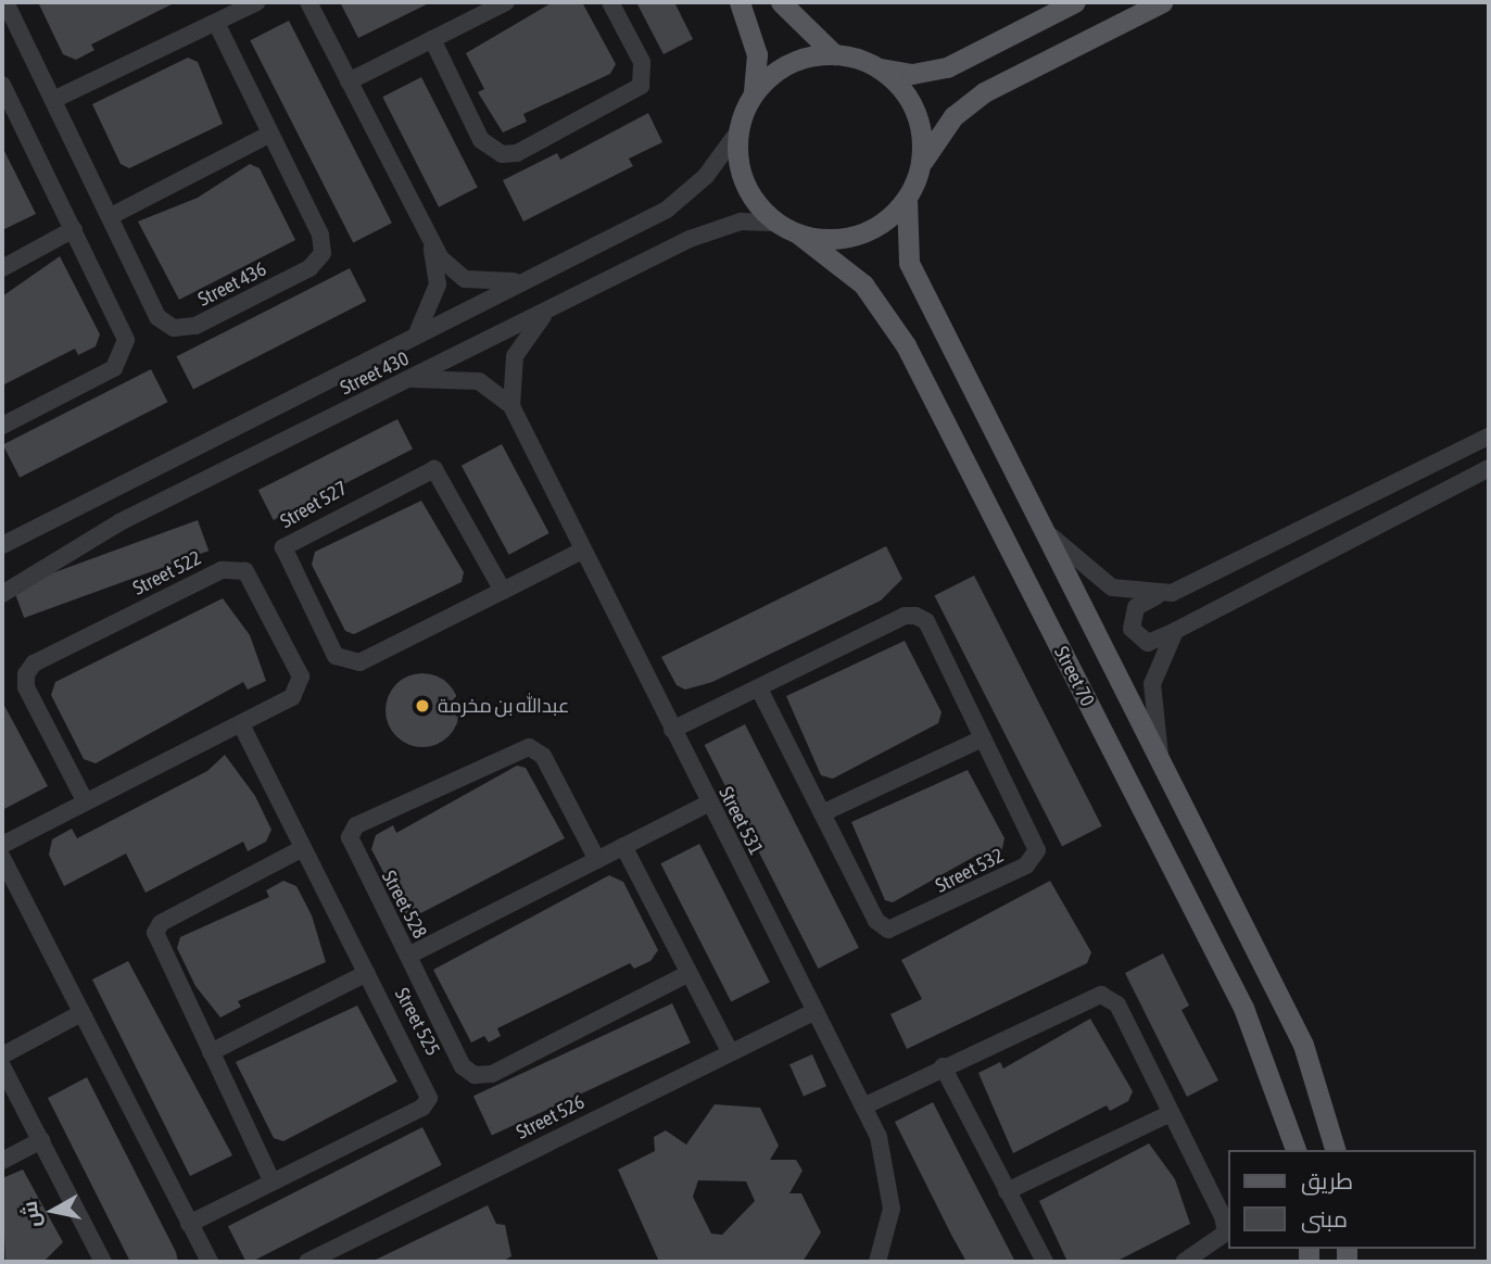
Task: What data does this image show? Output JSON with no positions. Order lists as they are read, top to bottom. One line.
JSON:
{"streets":{"main road":["Street 70"],"street":["Street 436","Street 430","Street 527","Street 522","Street 531","Street 532","Street 528","Street 525","Street 526"]},"crossings":[["Street 430","Street 70"],["Street 430","Street 531"],["Street 527","Street 531"],["Street 522","Street 525"],["Street 531","Street 532"],["Street 531","Street 526"]],"places":["عبدالله بن مخرمة"],"legend":["طريق","مبنى"],"north":"left"}
